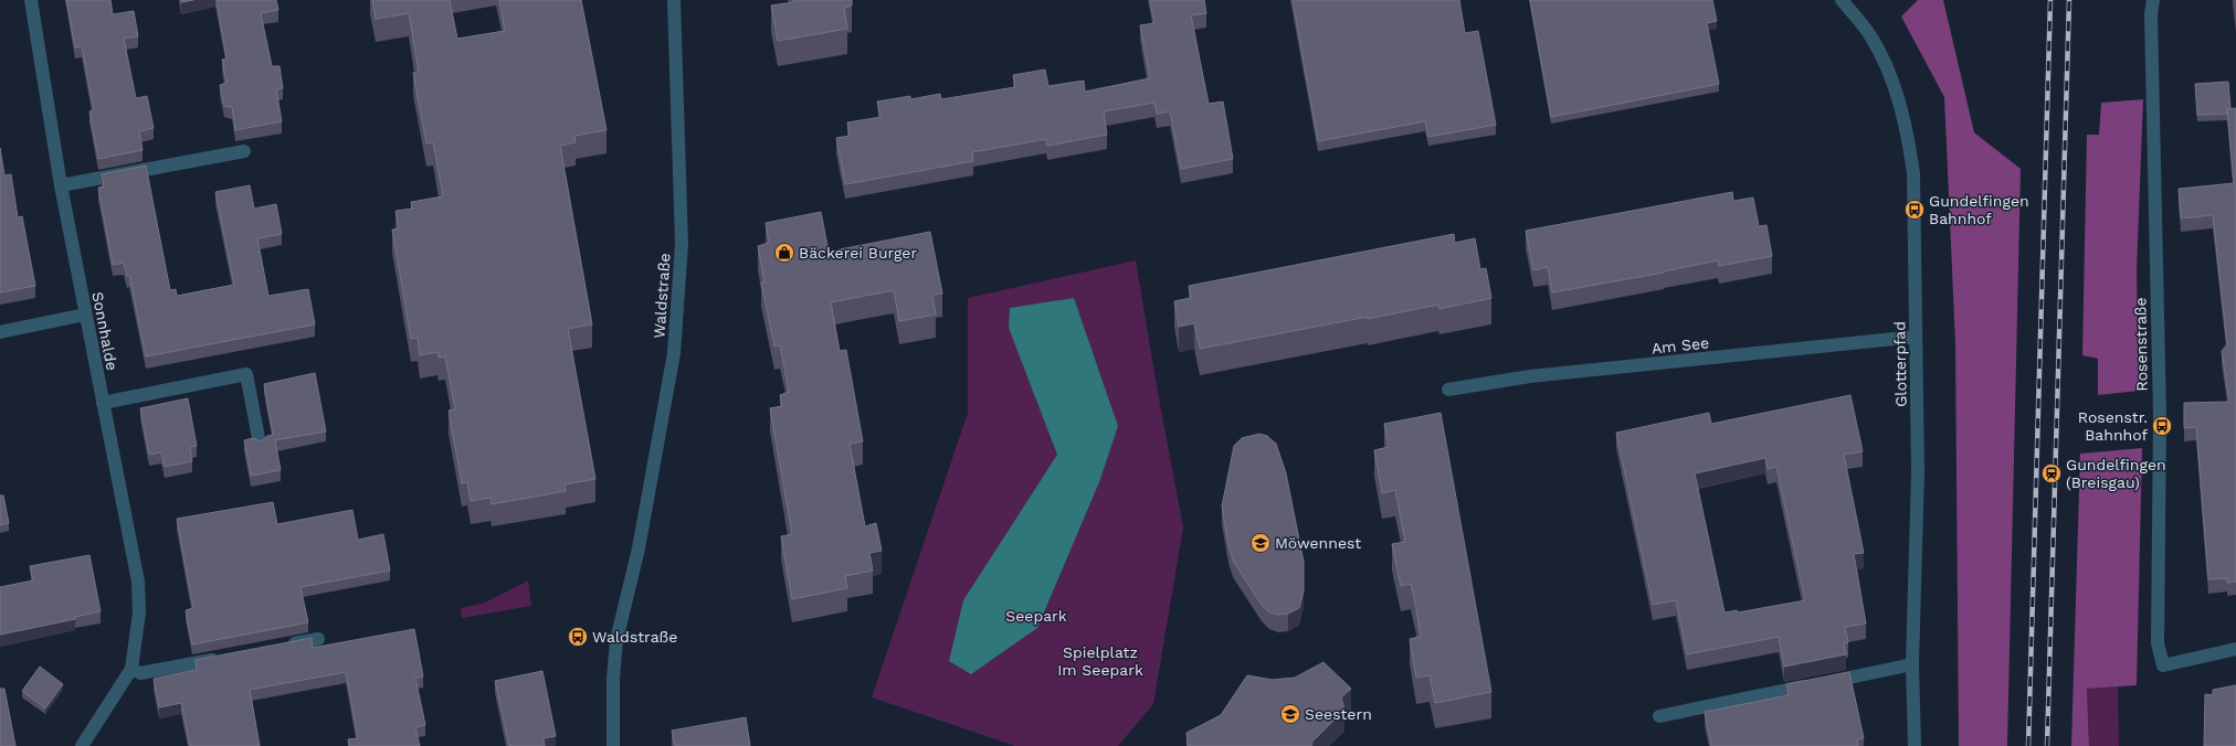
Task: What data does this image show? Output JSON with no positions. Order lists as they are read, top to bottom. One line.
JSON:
{"streets":{"street":["Waldstraße","Sonnhalde","Rosenstraße","Am See","Glotterpfad"]},"crossings":[["Am See","Glotterpfad"]],"parks":["Seepark","Spielplatz Im Seepark"],"places":{"bus stop":["Gundelfingen Bahnhof","Rosenstr. Bahnhof","Waldstraße"],"shop":["Bäckerei Burger"],"station":["Gundelfingen (Breisgau)"],"school or university":["Möwennest","Seestern"]}}
